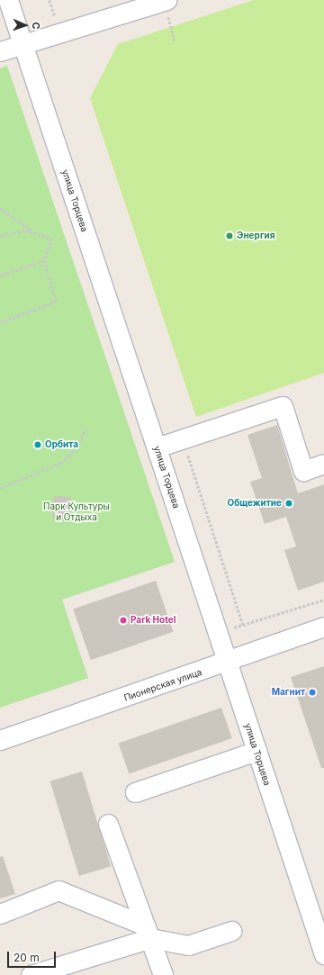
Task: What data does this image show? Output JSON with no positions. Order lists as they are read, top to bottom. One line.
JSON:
{"streets":{"street":["улица Торцева","Пионерская улица"]},"crossings":[["улица Торцева","Пионерская улица"]],"parks":["Парк Культуры и Отдыха"],"places":["Энергия","Орбита","Общежитие","Park Hotel","Магнит"],"scale_bar":"20 m","north":"right"}
